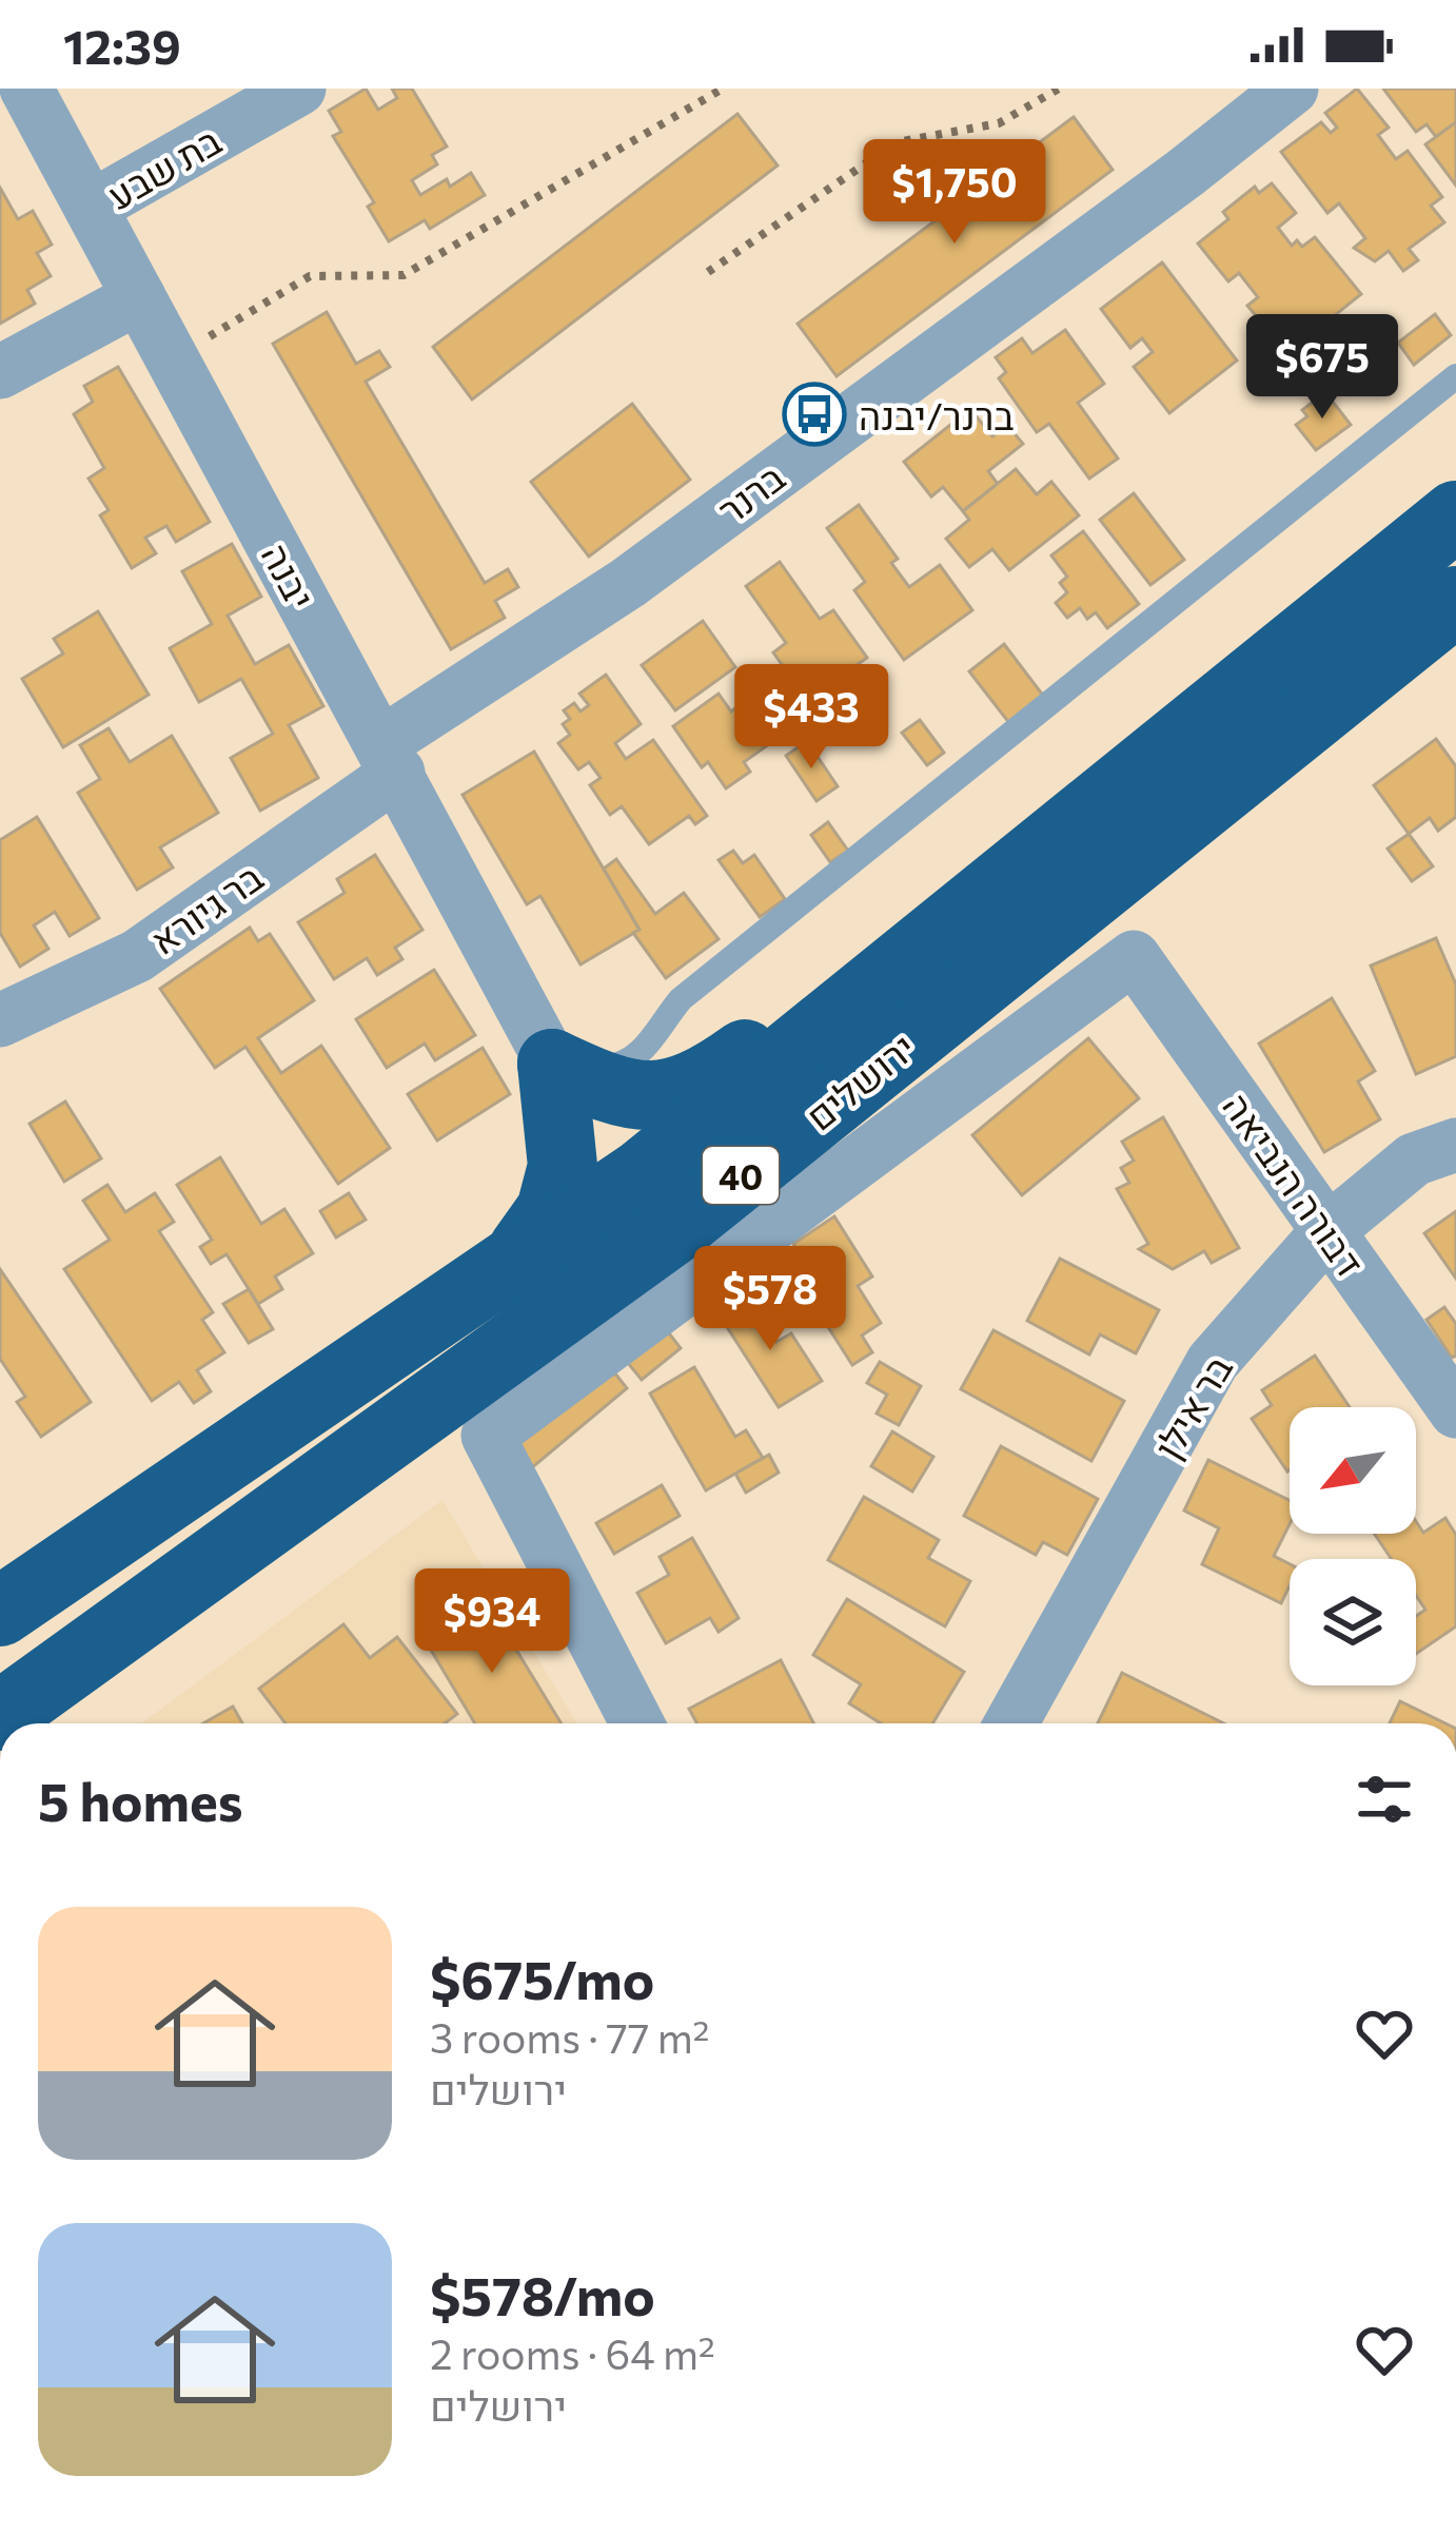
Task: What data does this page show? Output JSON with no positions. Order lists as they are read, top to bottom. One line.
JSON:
{"streets":{"highway":["ירושלים","40"],"street":["בת שבע","ברנר","יבנה","בר גיורא","דבורה הנביאה","בר אילן"]},"crossings":[["בת שבע","יבנה"],["ברנר","יבנה"],["ברנר","בר גיורא"],["יבנה","בר גיורא"],["דבורה הנביאה","בר אילן"]],"places":{"bus stop":["ברנר/יבנה"]},"north":"bottom left","page":{"status":"12:39","price":["$1,750","$675","$433","$578","$934"],"heading":"5 homes","list":[{"name":"$675/mo","note":"3 rooms · 77 m² · ירושלים"},{"name":"$578/mo","note":"2 rooms · 64 m² · ירושלים"}]}}
